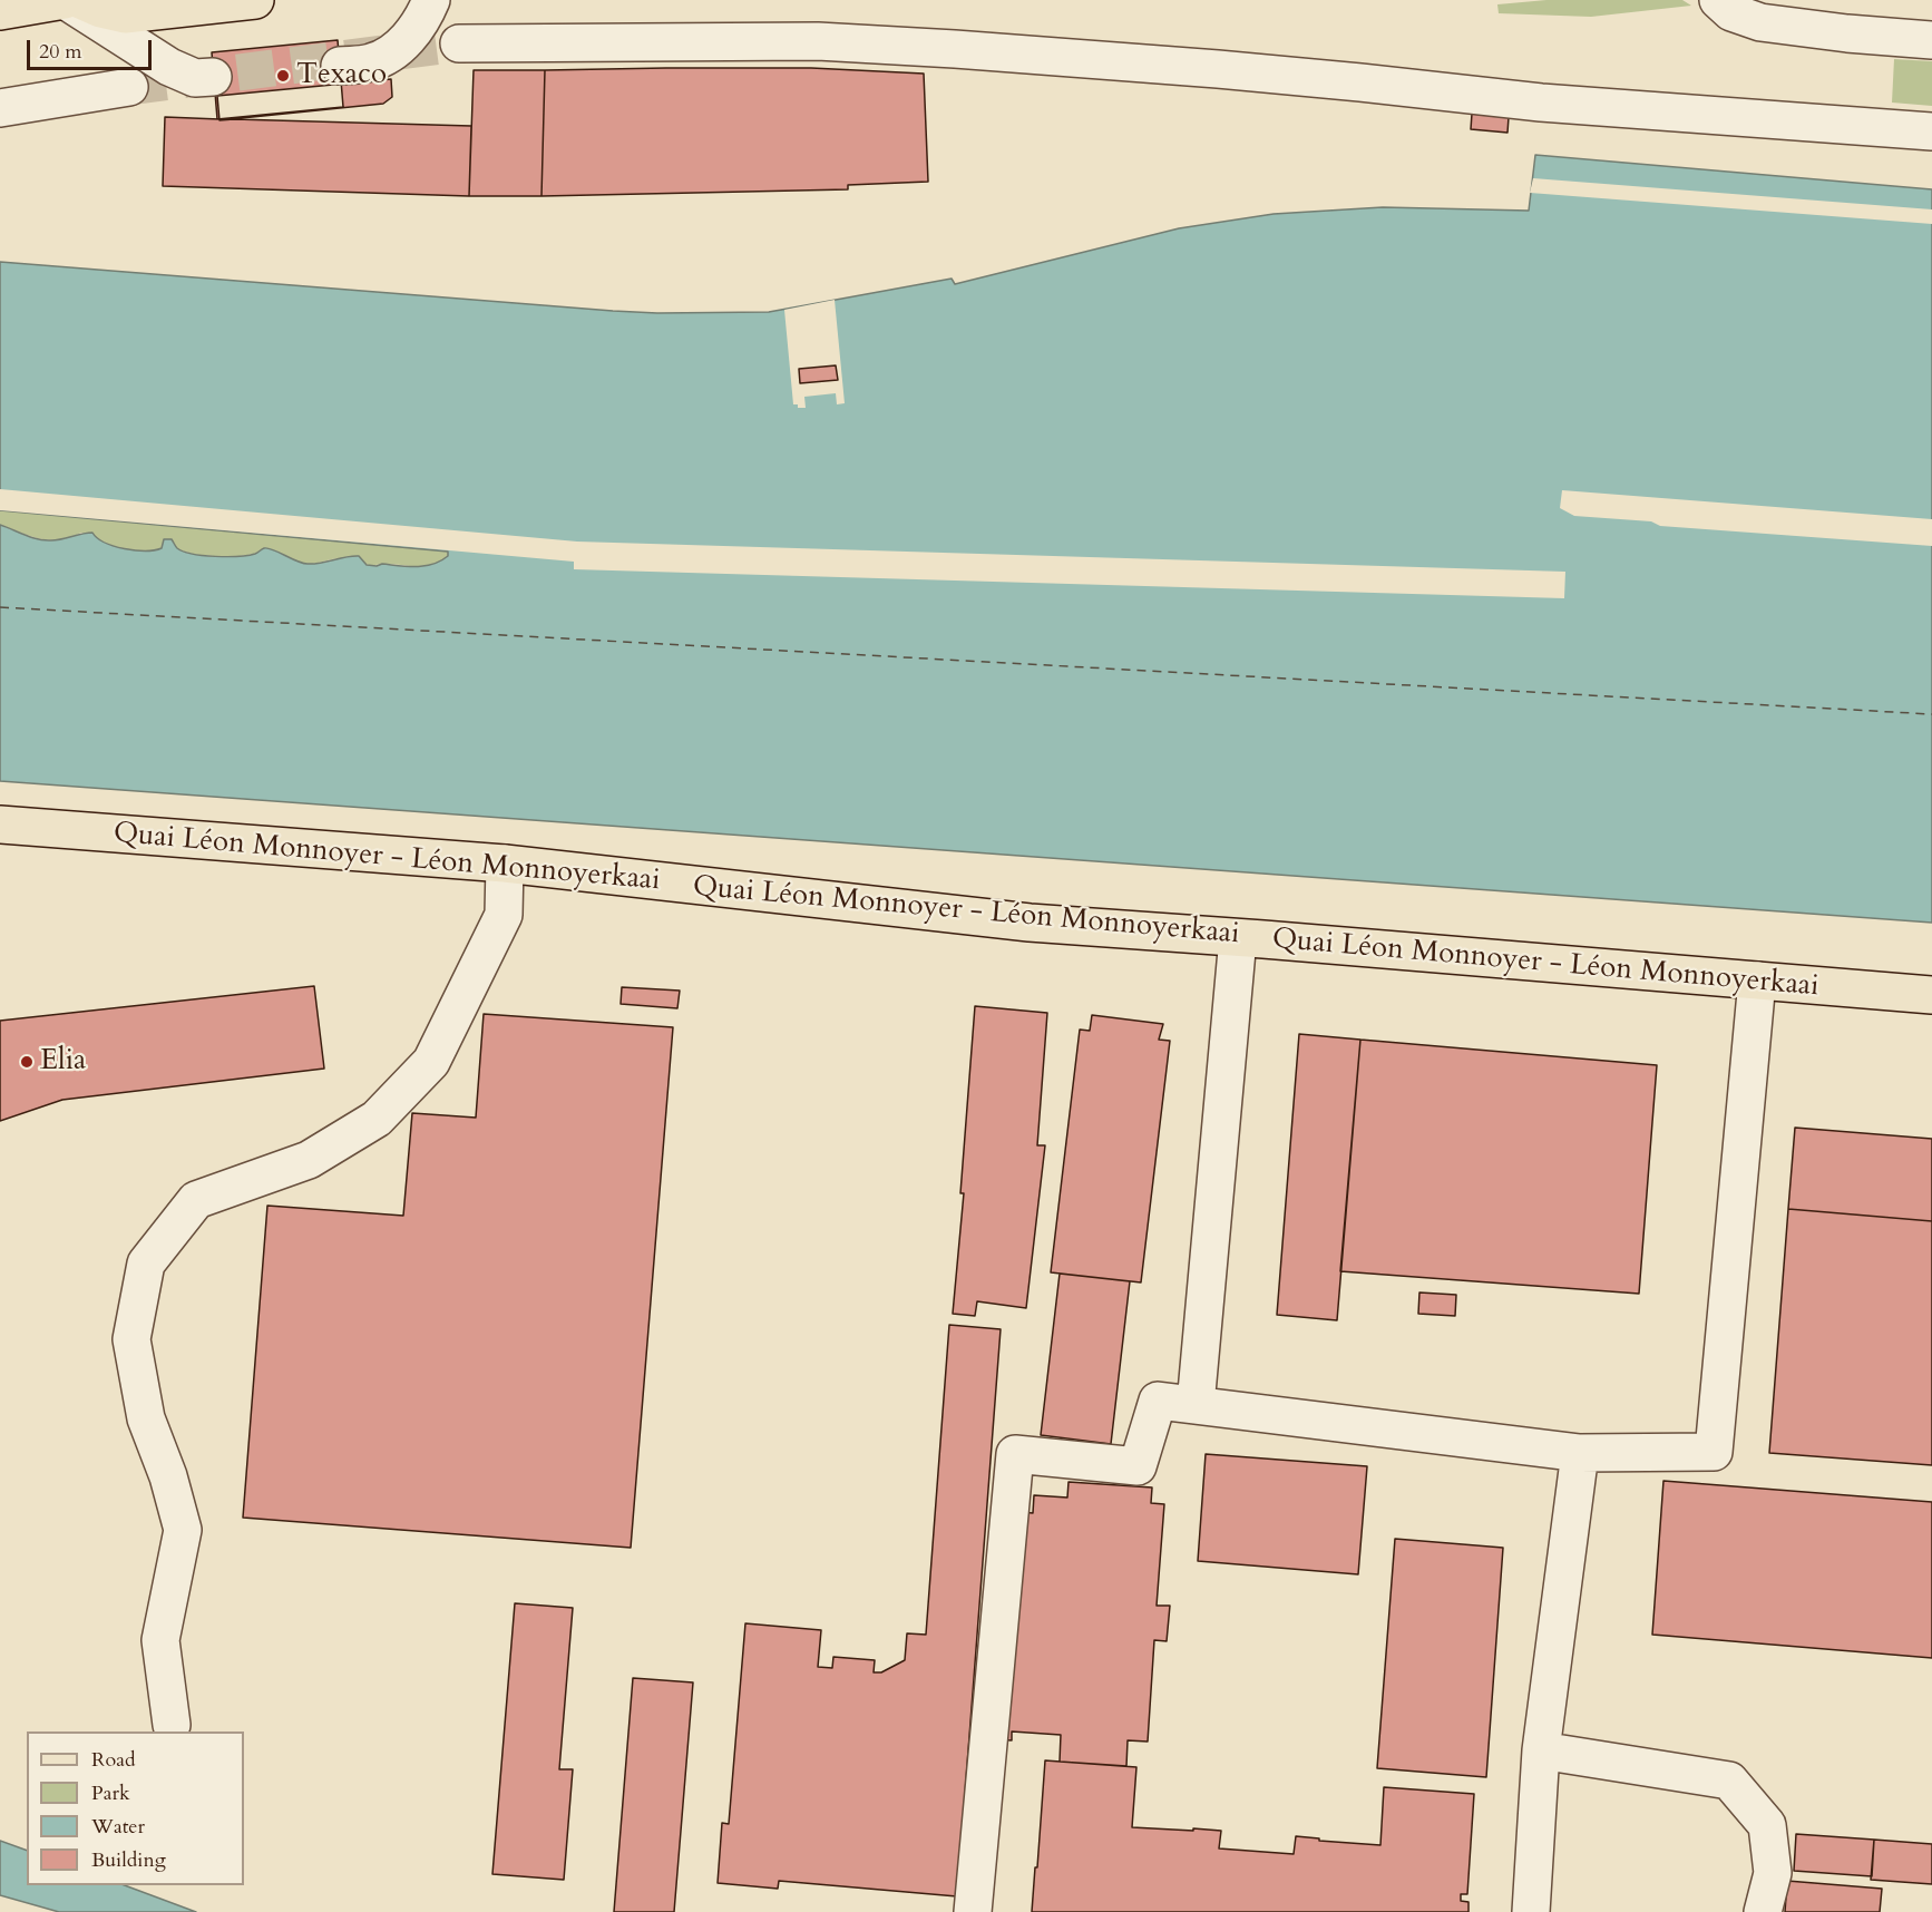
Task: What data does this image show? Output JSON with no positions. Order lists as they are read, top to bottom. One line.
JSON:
{"streets":{"main road":["Quai Léon Monnoyer - Léon Monnoyerkaai"]},"places":["Texaco","Elia"],"legend":["Road","Park","Water","Building"],"scale_bar":"20 m"}
